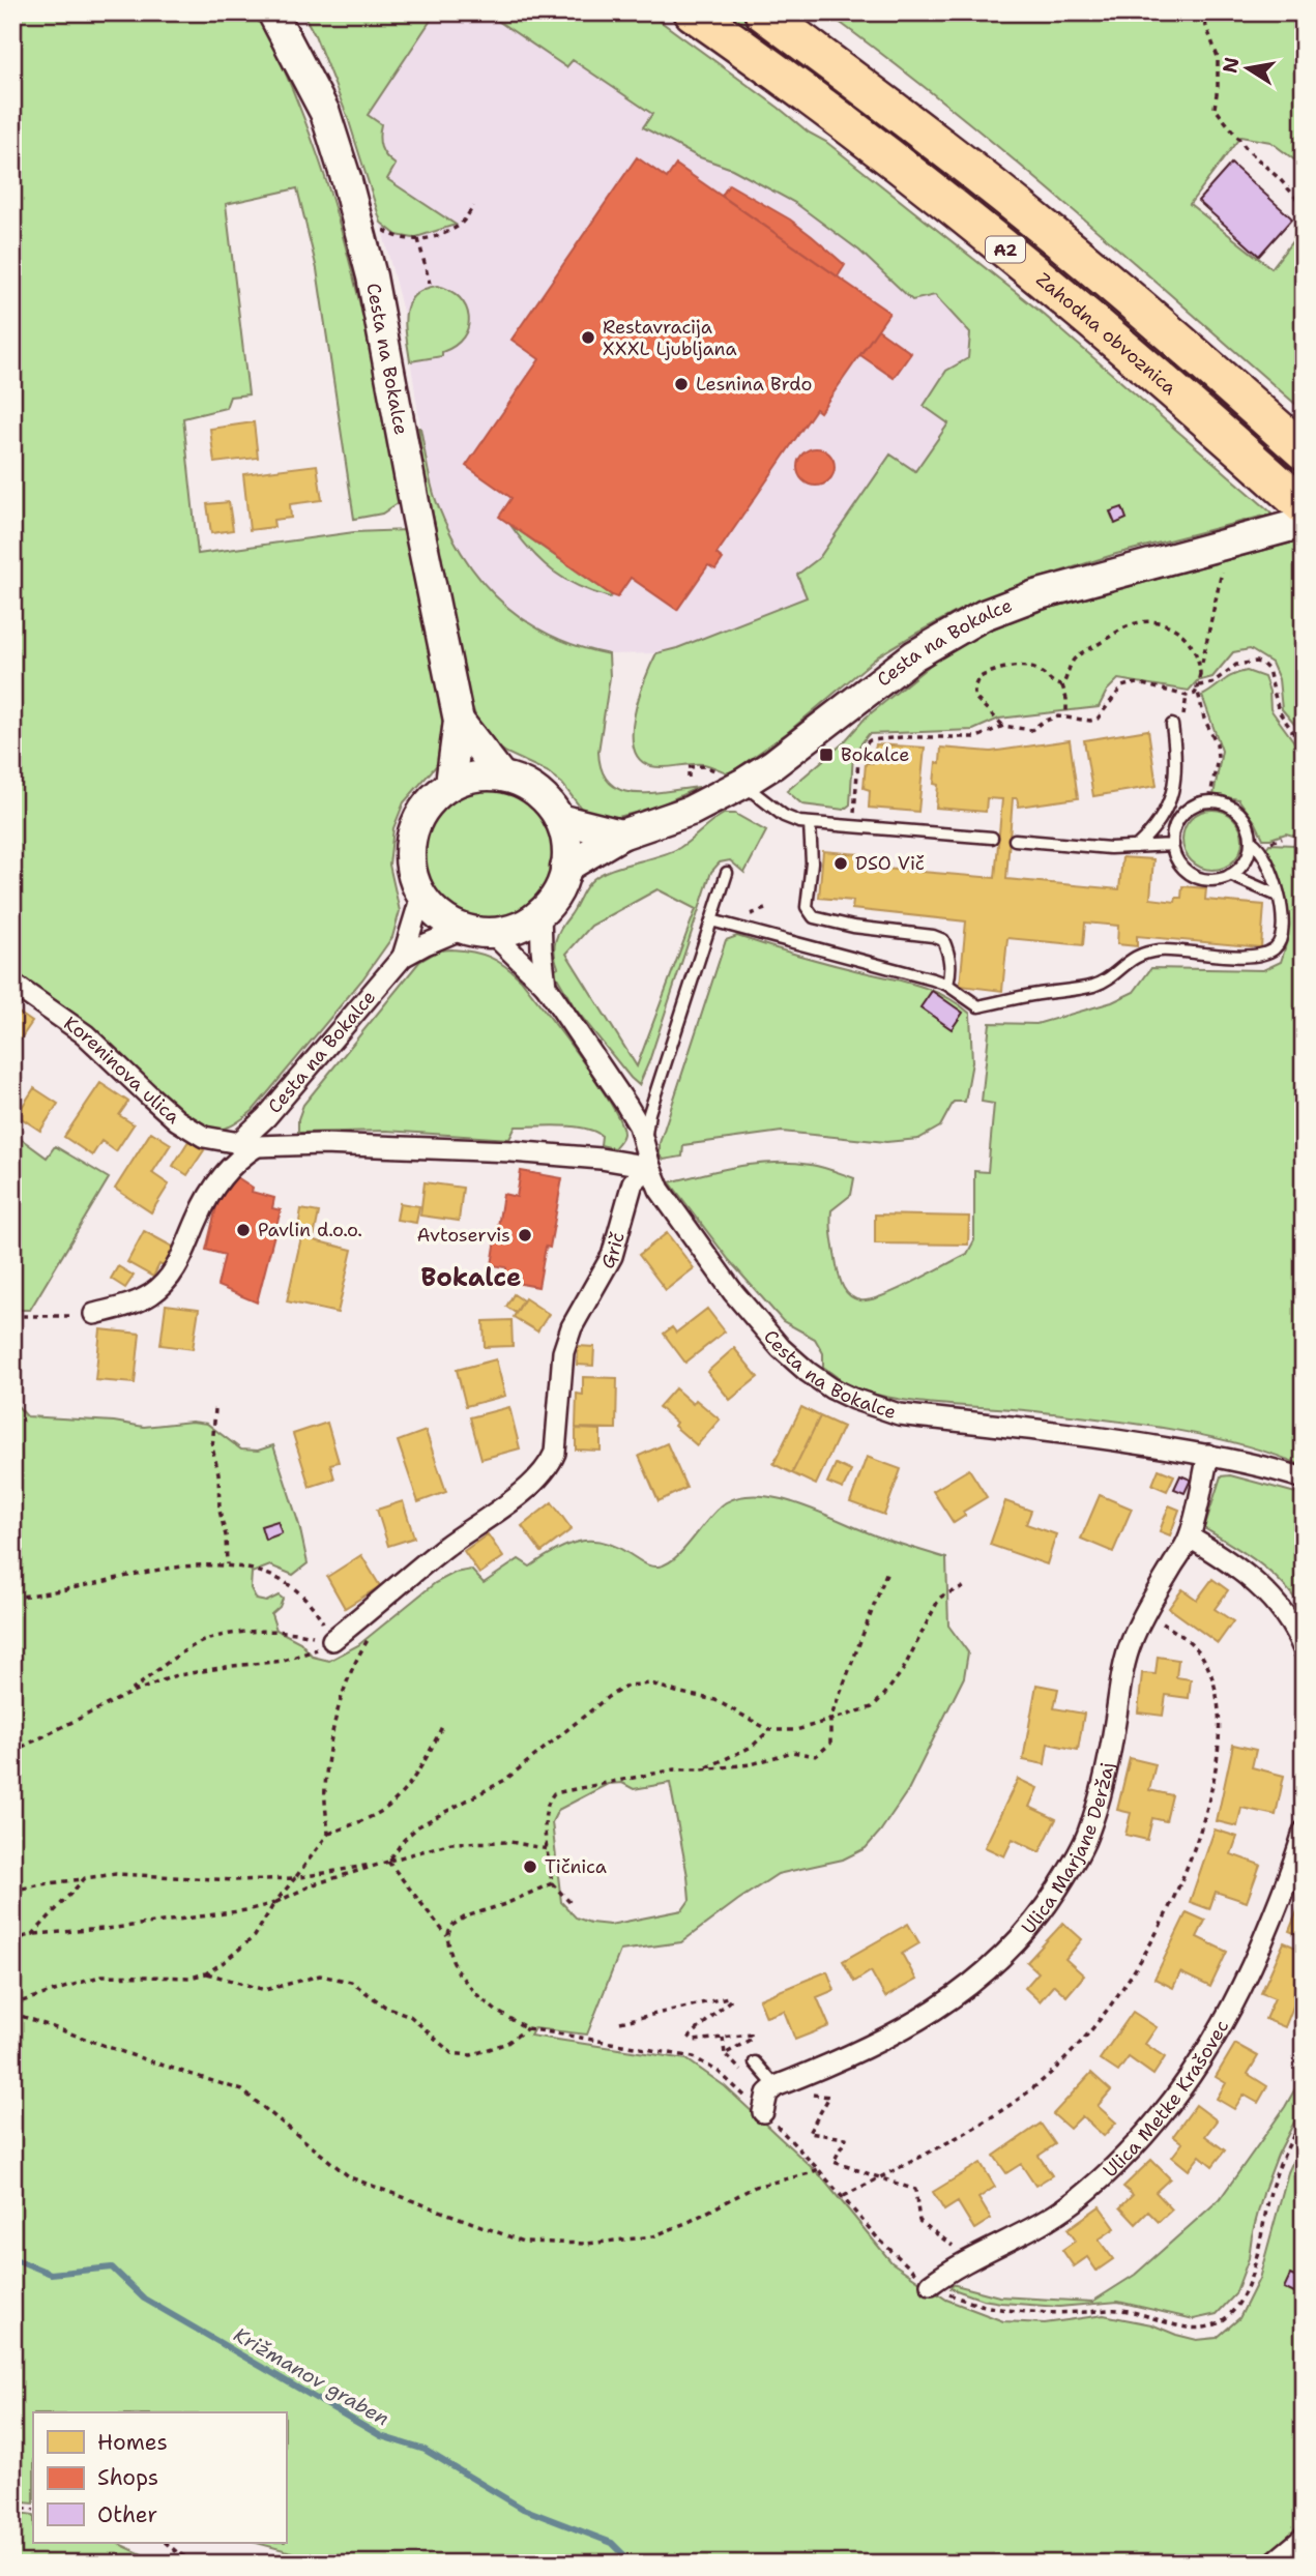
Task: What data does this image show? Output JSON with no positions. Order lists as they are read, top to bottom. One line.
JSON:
{"streets":{"highway":["A2","Zahodna obvoznica"],"street":["Cesta na Bokalce","Koreninova ulica","Grič","Ulica Marjane Deržaj","Ulica Metke Krašovec"]},"crossings":[["Zahodna obvoznica","Cesta na Bokalce"],["Cesta na Bokalce","Koreninova ulica"],["Cesta na Bokalce","Grič"],["Cesta na Bokalce","Ulica Marjane Deržaj"]],"districts":["Bokalce"],"water":["Križmanov graben"],"places":{"other":["Restavracija XXXL Ljubljana","Lesnina Brdo","DSO Vič","Pavlin d.o.o.","Avtoservis","Tičnica"],"transit":["Bokalce"]},"legend":["Homes","Shops","Other"],"north":"left"}
